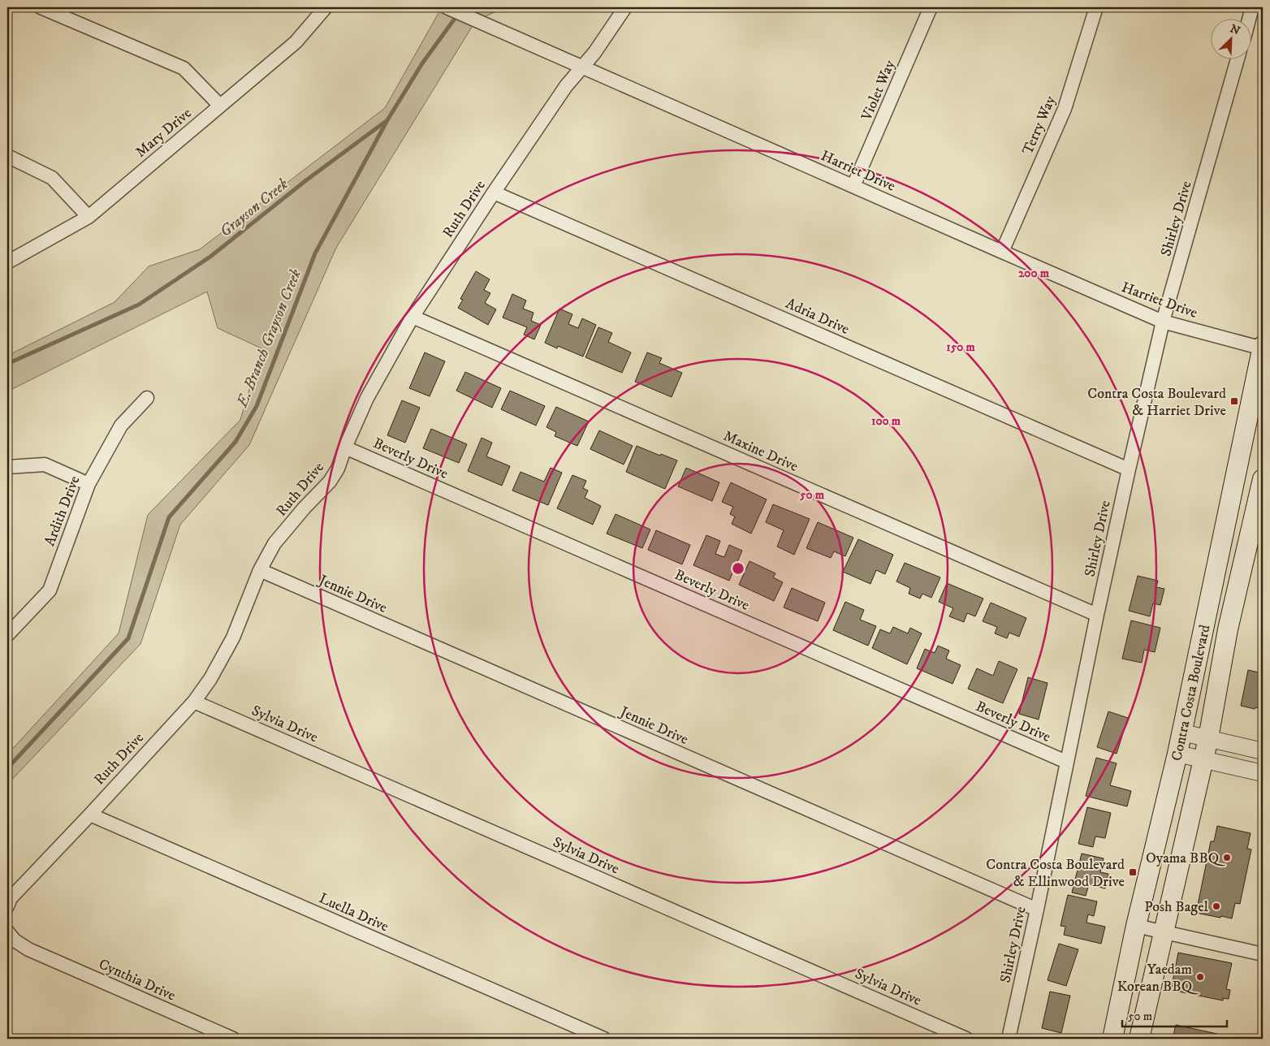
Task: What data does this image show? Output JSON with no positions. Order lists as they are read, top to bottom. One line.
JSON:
{"streets":{"main road":["Contra Costa Boulevard"],"street":["Violet Way","Terry Way","Mary Drive","Harriet Drive","Ruth Drive","Shirley Drive","Adria Drive","Maxine Drive","Beverly Drive","Ardith Drive","Jennie Drive","Sylvia Drive","Luella Drive","Cynthia Drive"]},"crossings":[["Violet Way","Harriet Drive"],["Terry Way","Harriet Drive"],["Harriet Drive","Ruth Drive"],["Harriet Drive","Shirley Drive"],["Harriet Drive","Contra Costa Boulevard"],["Ruth Drive","Adria Drive"],["Ruth Drive","Maxine Drive"],["Ruth Drive","Beverly Drive"],["Ruth Drive","Jennie Drive"],["Ruth Drive","Sylvia Drive"],["Ruth Drive","Luella Drive"],["Shirley Drive","Adria Drive"],["Shirley Drive","Maxine Drive"],["Shirley Drive","Beverly Drive"],["Shirley Drive","Jennie Drive"]],"water":["Grayson Creek","E. Branch Grayson Creek"],"places":{"transit":["Contra Costa Boulevard & Harriet Drive","Contra Costa Boulevard & Ellinwood Drive"],"other":["Oyama BBQ","Posh Bagel","Yaedam Korean BBQ"]},"scale_bar":"50 m","north":"top right","rings":["200 m","150 m","100 m","50 m"]}
